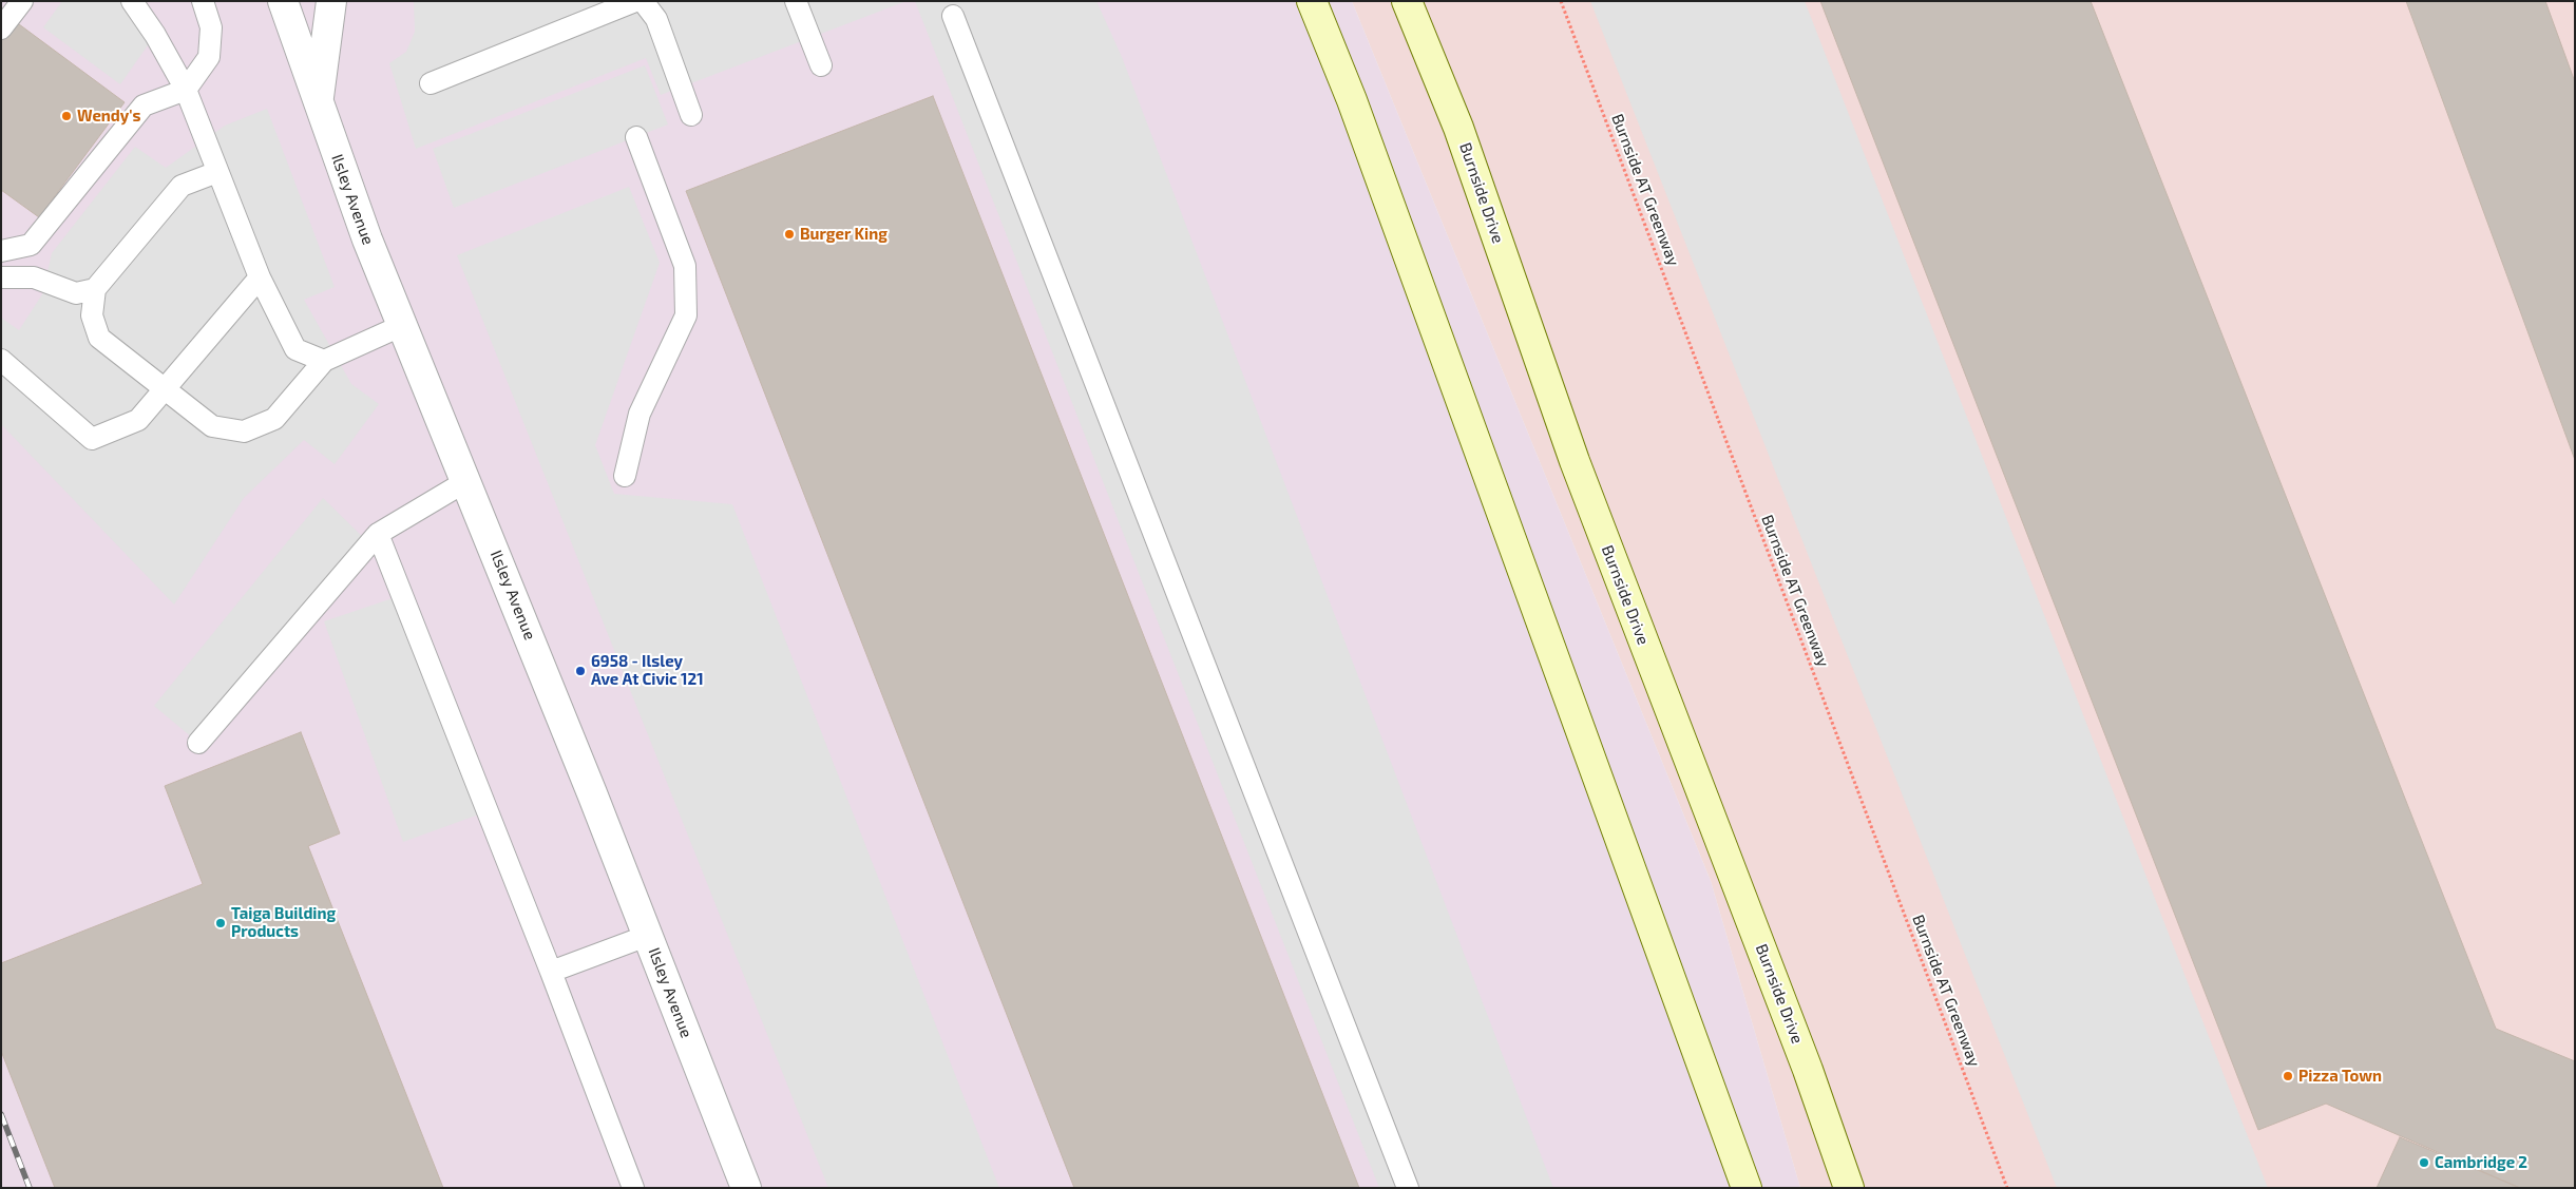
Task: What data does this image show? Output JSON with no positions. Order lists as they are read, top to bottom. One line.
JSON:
{"streets":{"main road":["Burnside Drive"],"street":["Ilsley Avenue"],"path":["Burnside AT Greenway"]},"places":["Wendy's","Burger King","6958 - Ilsley Ave At Civic 121","Taiga Building Products","Pizza Town","Cambridge 2"]}
